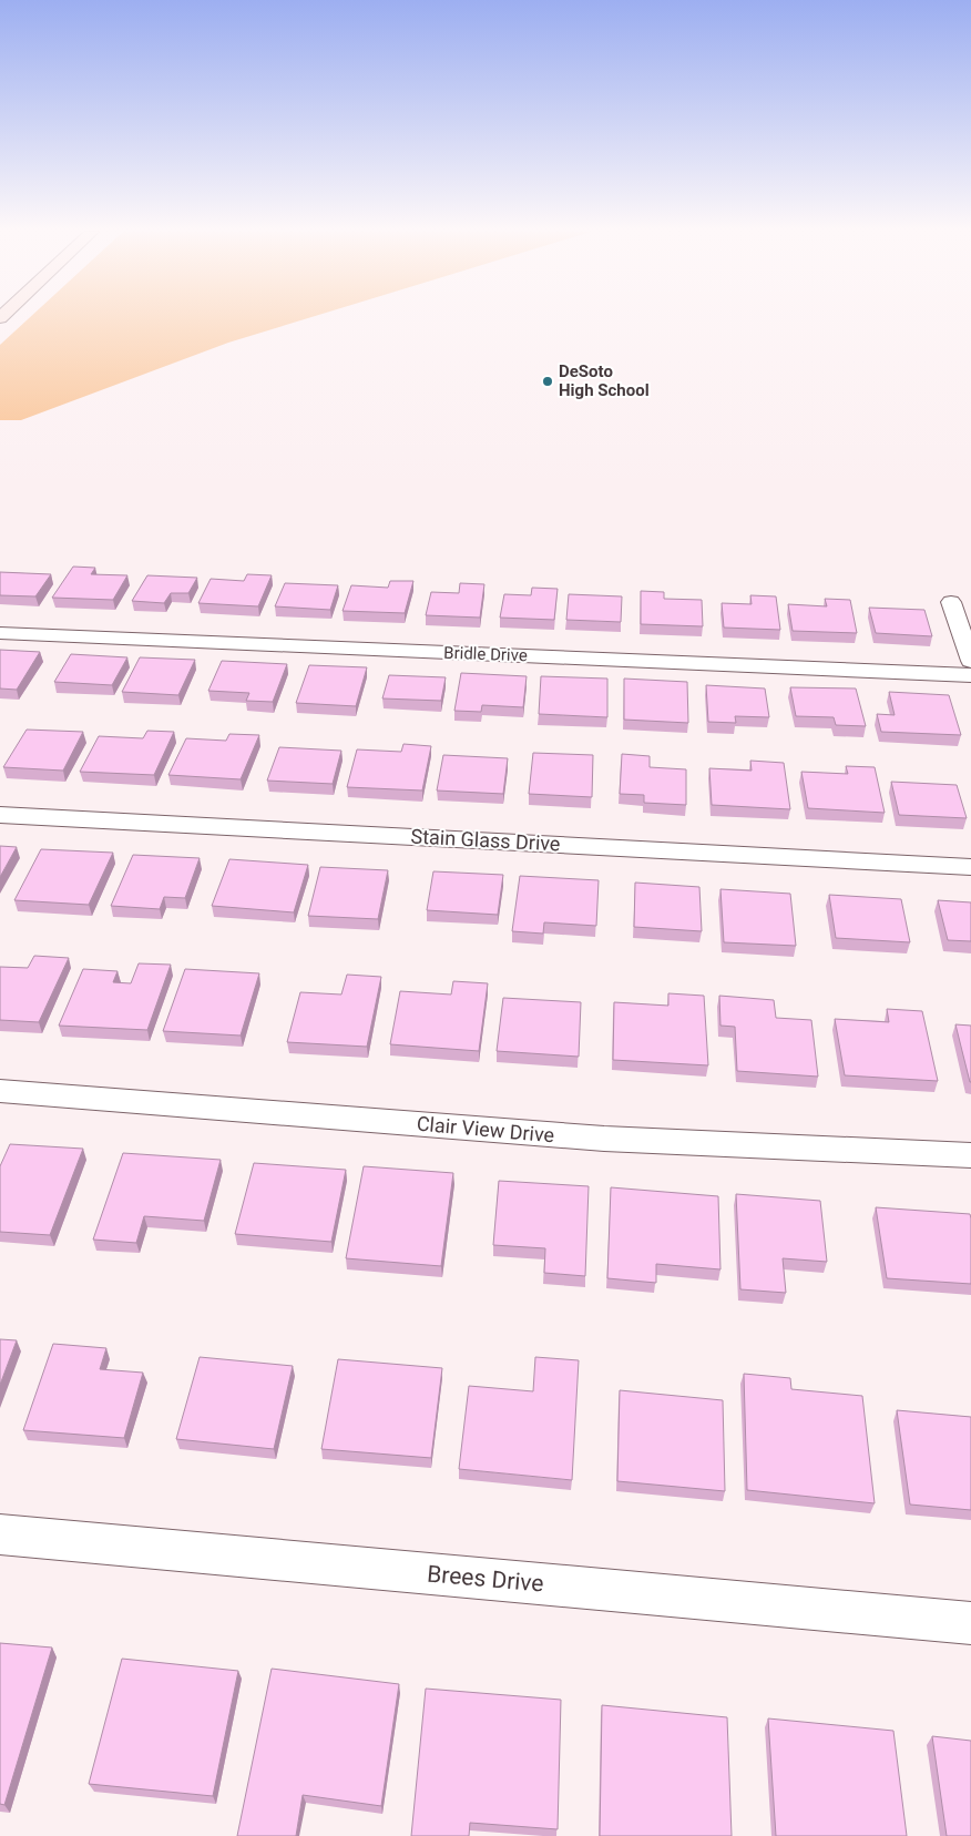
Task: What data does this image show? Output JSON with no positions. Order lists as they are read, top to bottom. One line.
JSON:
{"streets":{"street":["Bridle Drive","Stain Glass Drive","Clair View Drive","Brees Drive"]},"places":["DeSoto High School"]}
